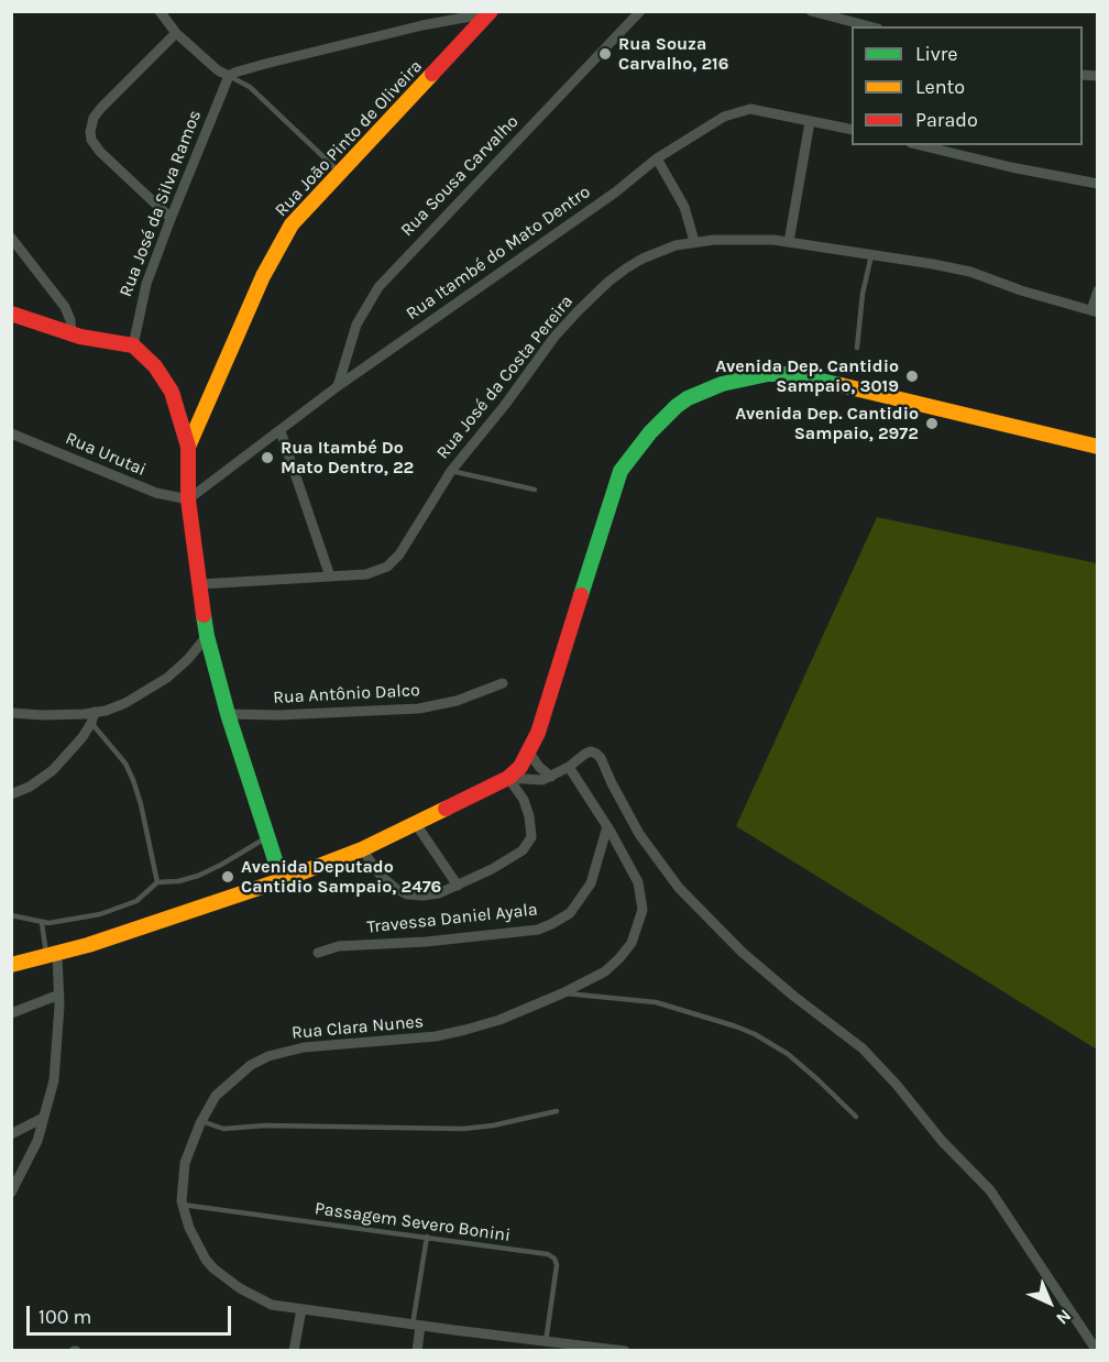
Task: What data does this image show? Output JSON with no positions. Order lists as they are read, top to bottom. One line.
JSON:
{"streets":{"main road":["Rua João Pinto de Oliveira"],"street":["Rua Sousa Carvalho","Rua José da Silva Ramos","Rua Itambé do Mato Dentro","Rua José da Costa Pereira","Rua Urutai","Rua Antônio Dalco","Travessa Daniel Ayala","Rua Clara Nunes"],"lane":["Passagem Severo Bonini"]},"crossings":[["Rua Sousa Carvalho","Rua Itambé do Mato Dentro"],["Rua Itambé do Mato Dentro","Rua Urutai"],["Travessa Daniel Ayala","Rua Clara Nunes"],["Rua Clara Nunes","Passagem Severo Bonini"]],"places":["Rua Souza Carvalho, 216","Avenida Dep. Cantidio Sampaio, 3019","Avenida Dep. Cantidio Sampaio, 2972","Rua Itambé Do Mato Dentro, 22","Avenida Deputado Cantidio Sampaio, 2476"],"legend":["Livre","Lento","Parado"],"scale_bar":"100 m","north":"bottom right"}
